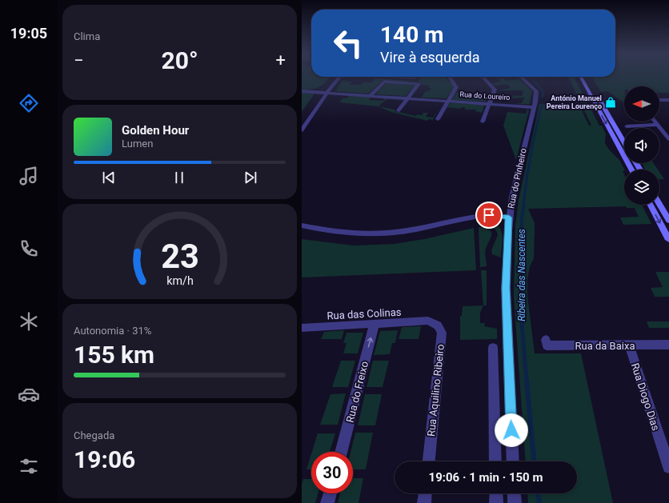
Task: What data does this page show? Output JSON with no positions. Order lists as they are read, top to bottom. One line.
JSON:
{"streets":{"street":["Rua do Loureiro","Rua do Pinheiro","Rua das Colinas","Rua da Baixa","Rua Aquilino Ribeiro","Rua do Freixo","Rua Diogo Dias"]},"crossings":[["Rua do Loureiro","Rua do Pinheiro"],["Rua das Colinas","Rua Aquilino Ribeiro"],["Rua das Colinas","Rua do Freixo"],["Rua da Baixa","Rua Diogo Dias"]],"one_way":["Rua do Freixo"],"water":["Ribeira das Nascentes"],"places":{"shop":["António Manuel Pereira Lourenço"]},"north":"left","page":{"tabs":"19:05","tile":["Clima",["Autonomia · 31%","155 km"],["Chegada","19:06"]],"turn":["140 m","Vire à esquerda"],"heat":["−","20°","+"],"song":["Golden Hour","Lumen"],"limit":"30","trip":"19:06 · 1 min · 150 m","gauge":["23","km/h"]}}
